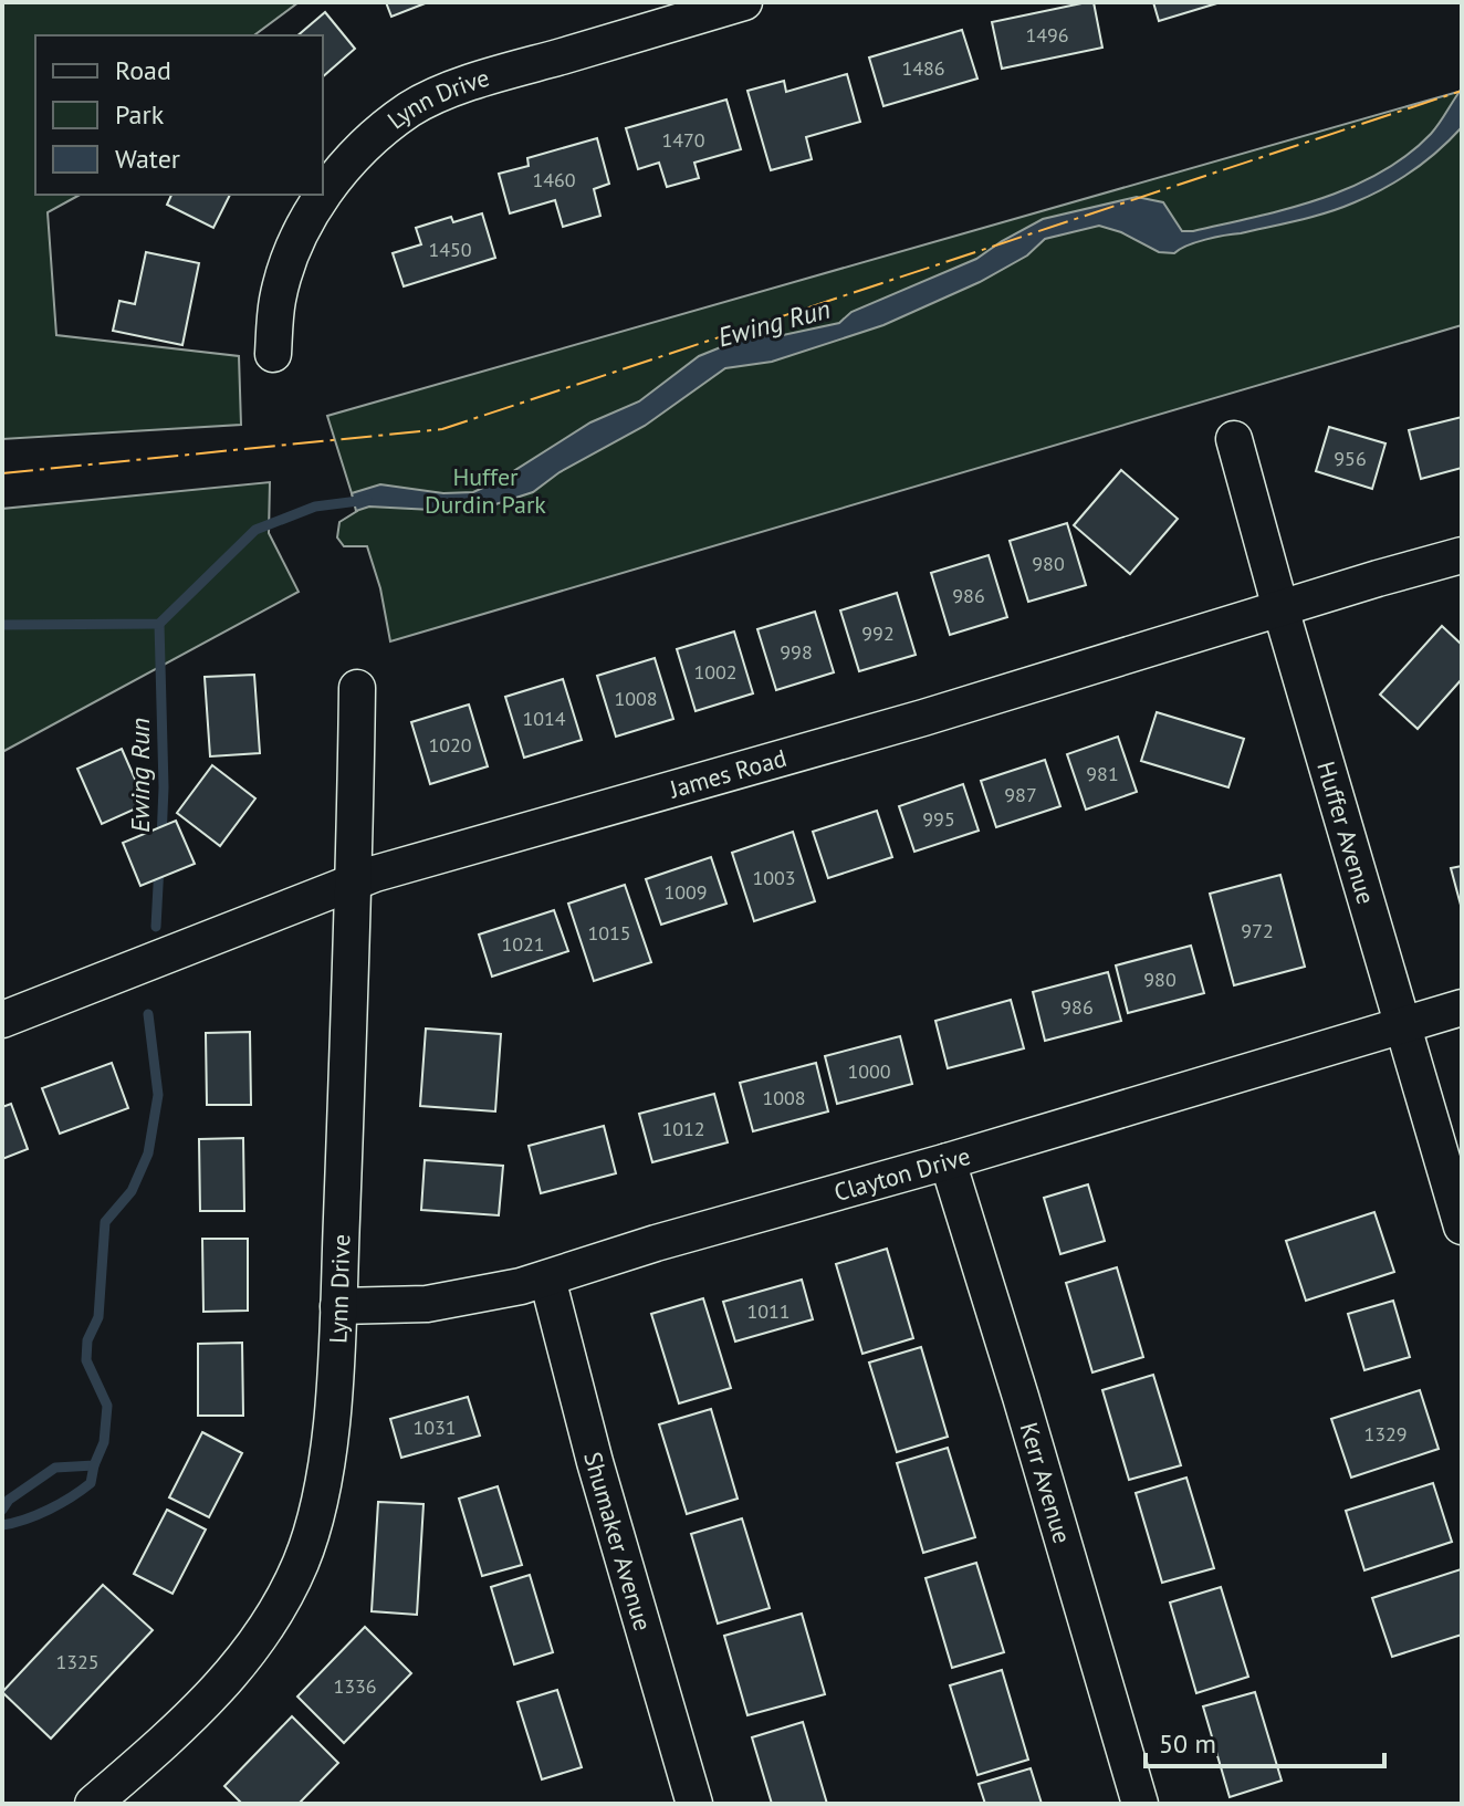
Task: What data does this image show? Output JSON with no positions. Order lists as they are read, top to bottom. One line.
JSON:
{"streets":{"street":["Lynn Drive","James Road","Huffer Avenue","Clayton Drive","Kerr Avenue","Shumaker Avenue"]},"crossings":[["Lynn Drive","James Road"],["Lynn Drive","Clayton Drive"],["James Road","Huffer Avenue"],["Huffer Avenue","Clayton Drive"],["Clayton Drive","Kerr Avenue"],["Clayton Drive","Shumaker Avenue"]],"water":["Ewing Run"],"parks":["Huffer Durdin Park"],"house_numbers":["1496","1486","1470","1460","1450","956","980","986","992","998","1002","1008","1014","1020","981","987","995","1003","1009","972","1015","1021","980","986","1000","1008","1012","1011","1031","1329","1325","1336"],"legend":["Road","Park","Water"],"scale_bar":"50 m"}
